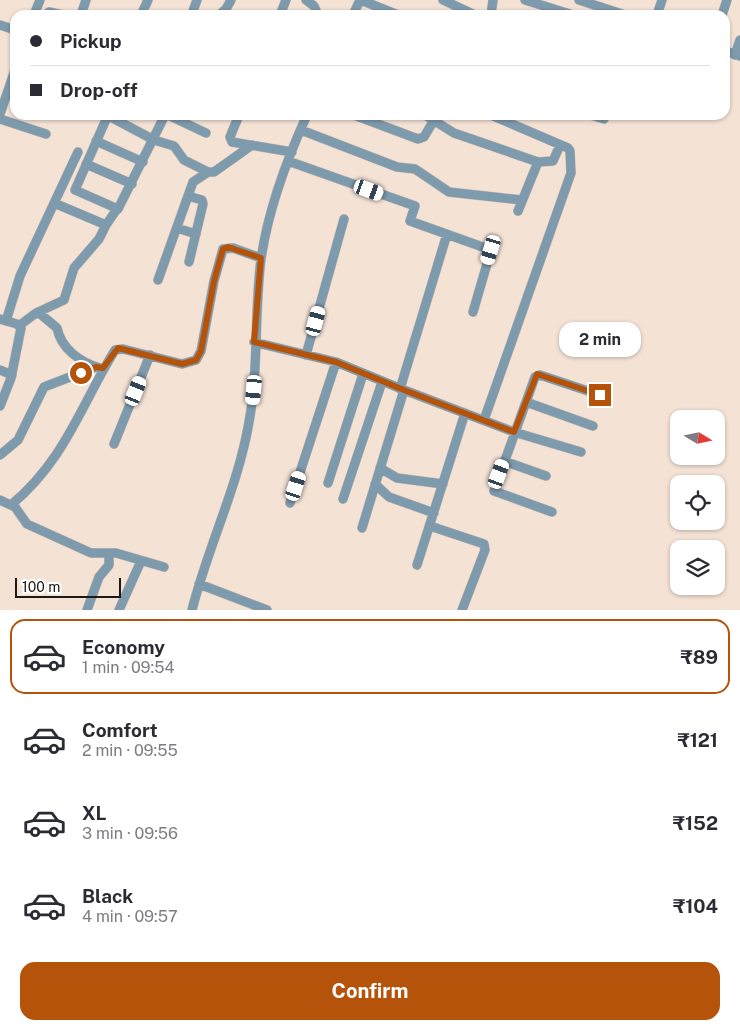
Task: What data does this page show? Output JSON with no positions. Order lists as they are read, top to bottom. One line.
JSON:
{"scale_bar":"100 m","north":"right","page":{"banner":["Pickup","Drop-off"],"bubble":"2 min","scale":"100 m","list":[{"name":"Economy","note":"1 min · 09:54","value":"₹89"},{"name":"Comfort","note":"2 min · 09:55","value":"₹121"},{"name":"XL","note":"3 min · 09:56","value":"₹152"},{"name":"Black","note":"4 min · 09:57","value":"₹104"}],"buttons":"Confirm"}}
